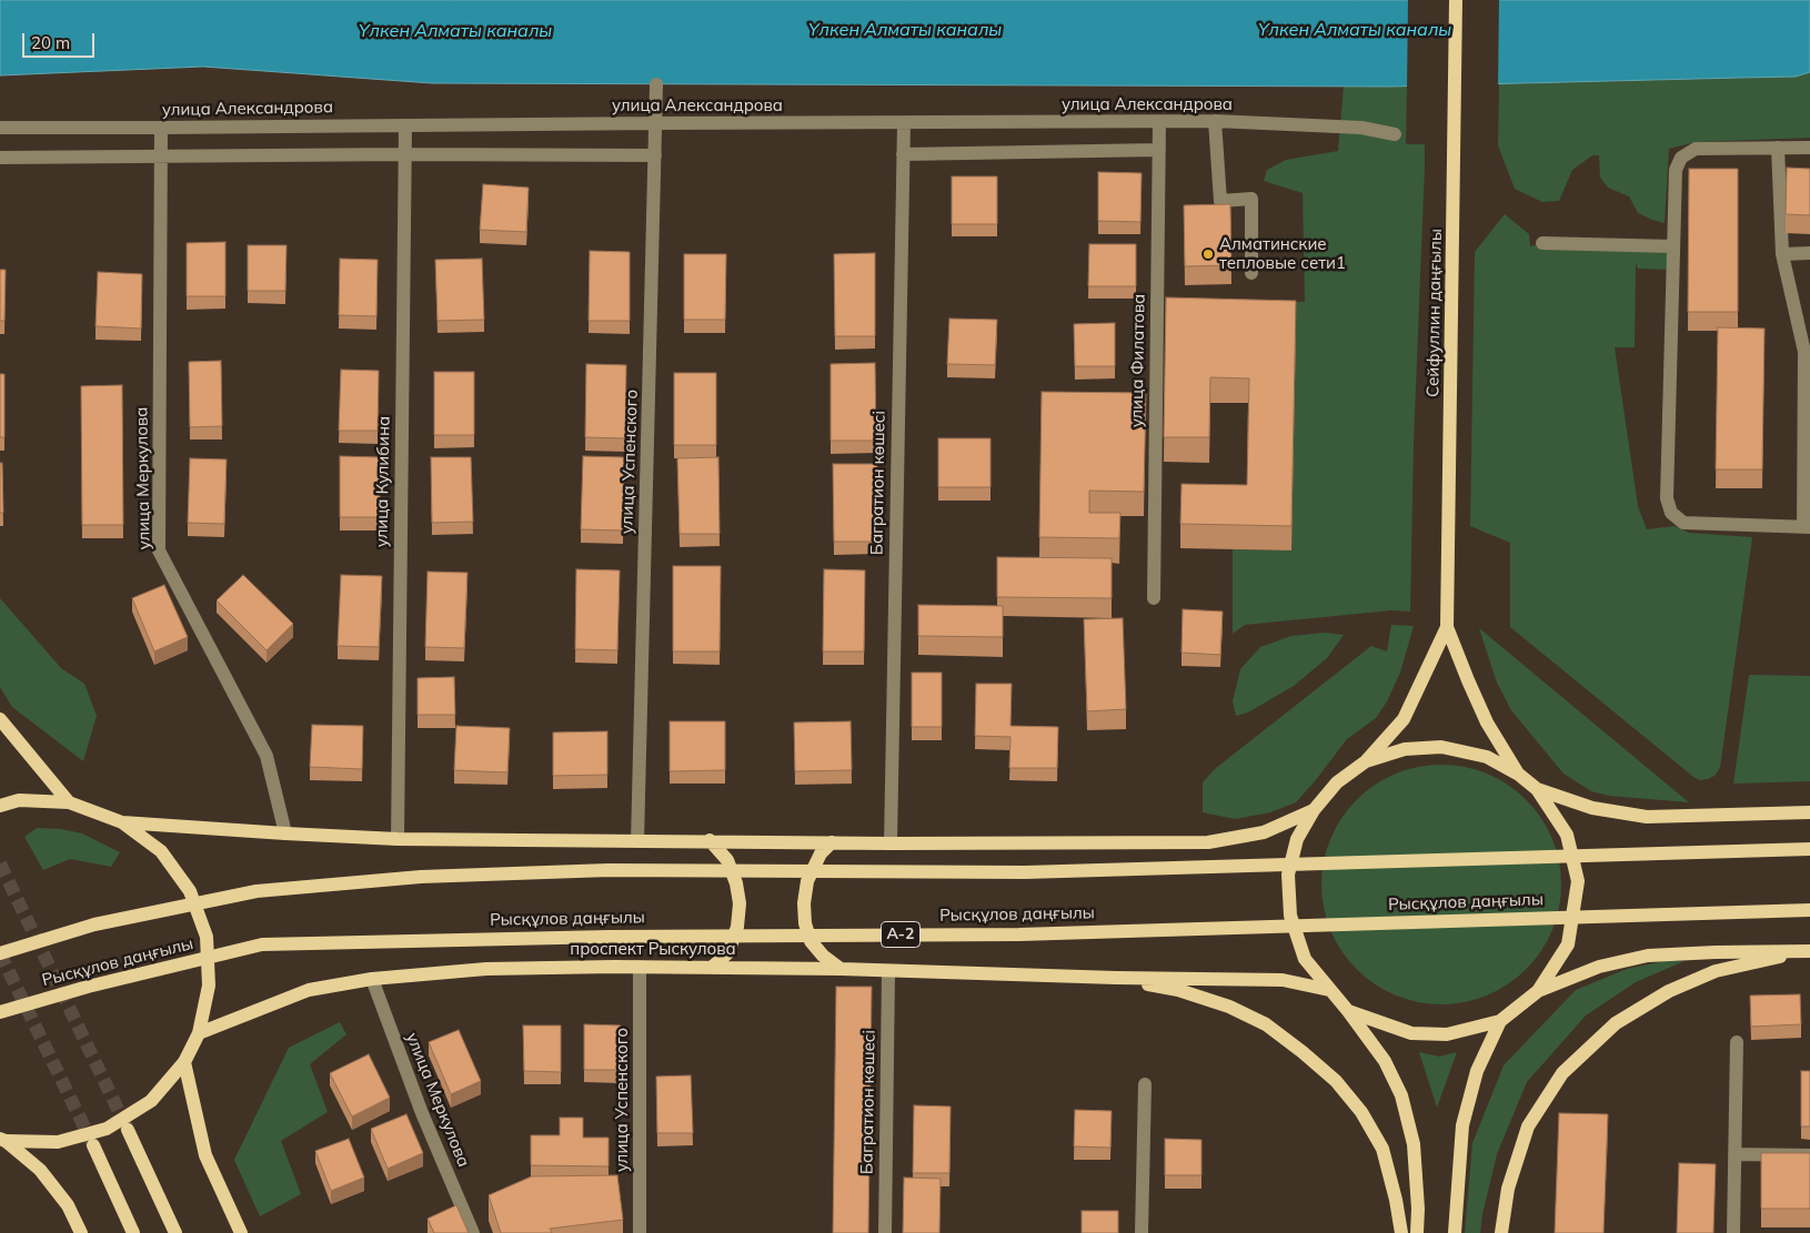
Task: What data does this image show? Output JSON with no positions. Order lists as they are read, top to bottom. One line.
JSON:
{"streets":{"main road":["Сейфуллин даңғылы","Рысқұлов даңғылы","A-2","проспект Рыскулова"],"street":["улица Александрова","улица Филатова","улица Успенского","улица Меркулова","улица Кулибина","Багратион көшесі"]},"crossings":[["улица Александрова","улица Филатова"],["улица Александрова","улица Успенского"],["улица Александрова","улица Меркулова"],["улица Александрова","улица Кулибина"],["улица Александрова","Багратион көшесі"],["улица Успенского","проспект Рыскулова"],["улица Меркулова","проспект Рыскулова"],["Багратион көшесі","проспект Рыскулова"]],"water":["Үлкен Алматы каналы"],"places":["Алматинские тепловые сети1"],"scale_bar":"20 m"}
